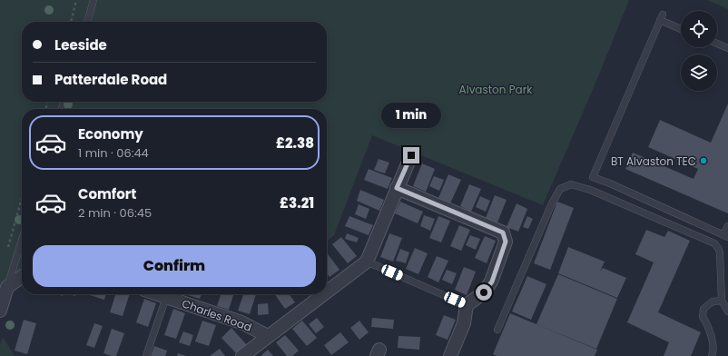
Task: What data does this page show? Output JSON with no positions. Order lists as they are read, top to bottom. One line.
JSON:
{"streets":{"street":["Charles Road"]},"parks":["Alvaston Park"],"places":["BT Alvaston TEC"],"page":{"banner":["Leeside","Patterdale Road"],"bubble":"1 min","list":[{"name":"Economy","note":"1 min · 06:44","value":"£2.38"},{"name":"Comfort","note":"2 min · 06:45","value":"£3.21"}],"buttons":"Confirm"}}
